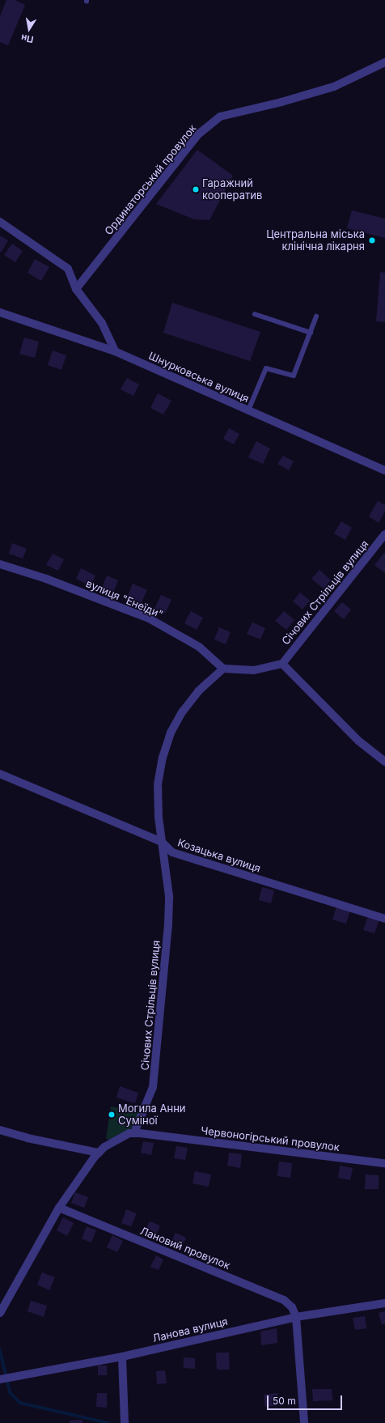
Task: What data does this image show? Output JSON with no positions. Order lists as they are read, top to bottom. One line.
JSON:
{"streets":{"street":["Ординаторський провулок","Шнурковська вулиця","Січових Стрільців вулиця","вулиця \"Енеїди\"","Козацька вулиця","Червоногірський провулок","Лановий провулок","Ланова вулиця"]},"crossings":[["Січових Стрільців вулиця","вулиця \"Енеїди\""],["Січових Стрільців вулиця","Козацька вулиця"],["Січових Стрільців вулиця","Червоногірський провулок"],["Лановий провулок","Ланова вулиця"]],"places":["Гаражний кооператив","Центральна міська клінічна лікарня","Могила Анни Суміної"],"scale_bar":"50 m","north":"bottom"}
